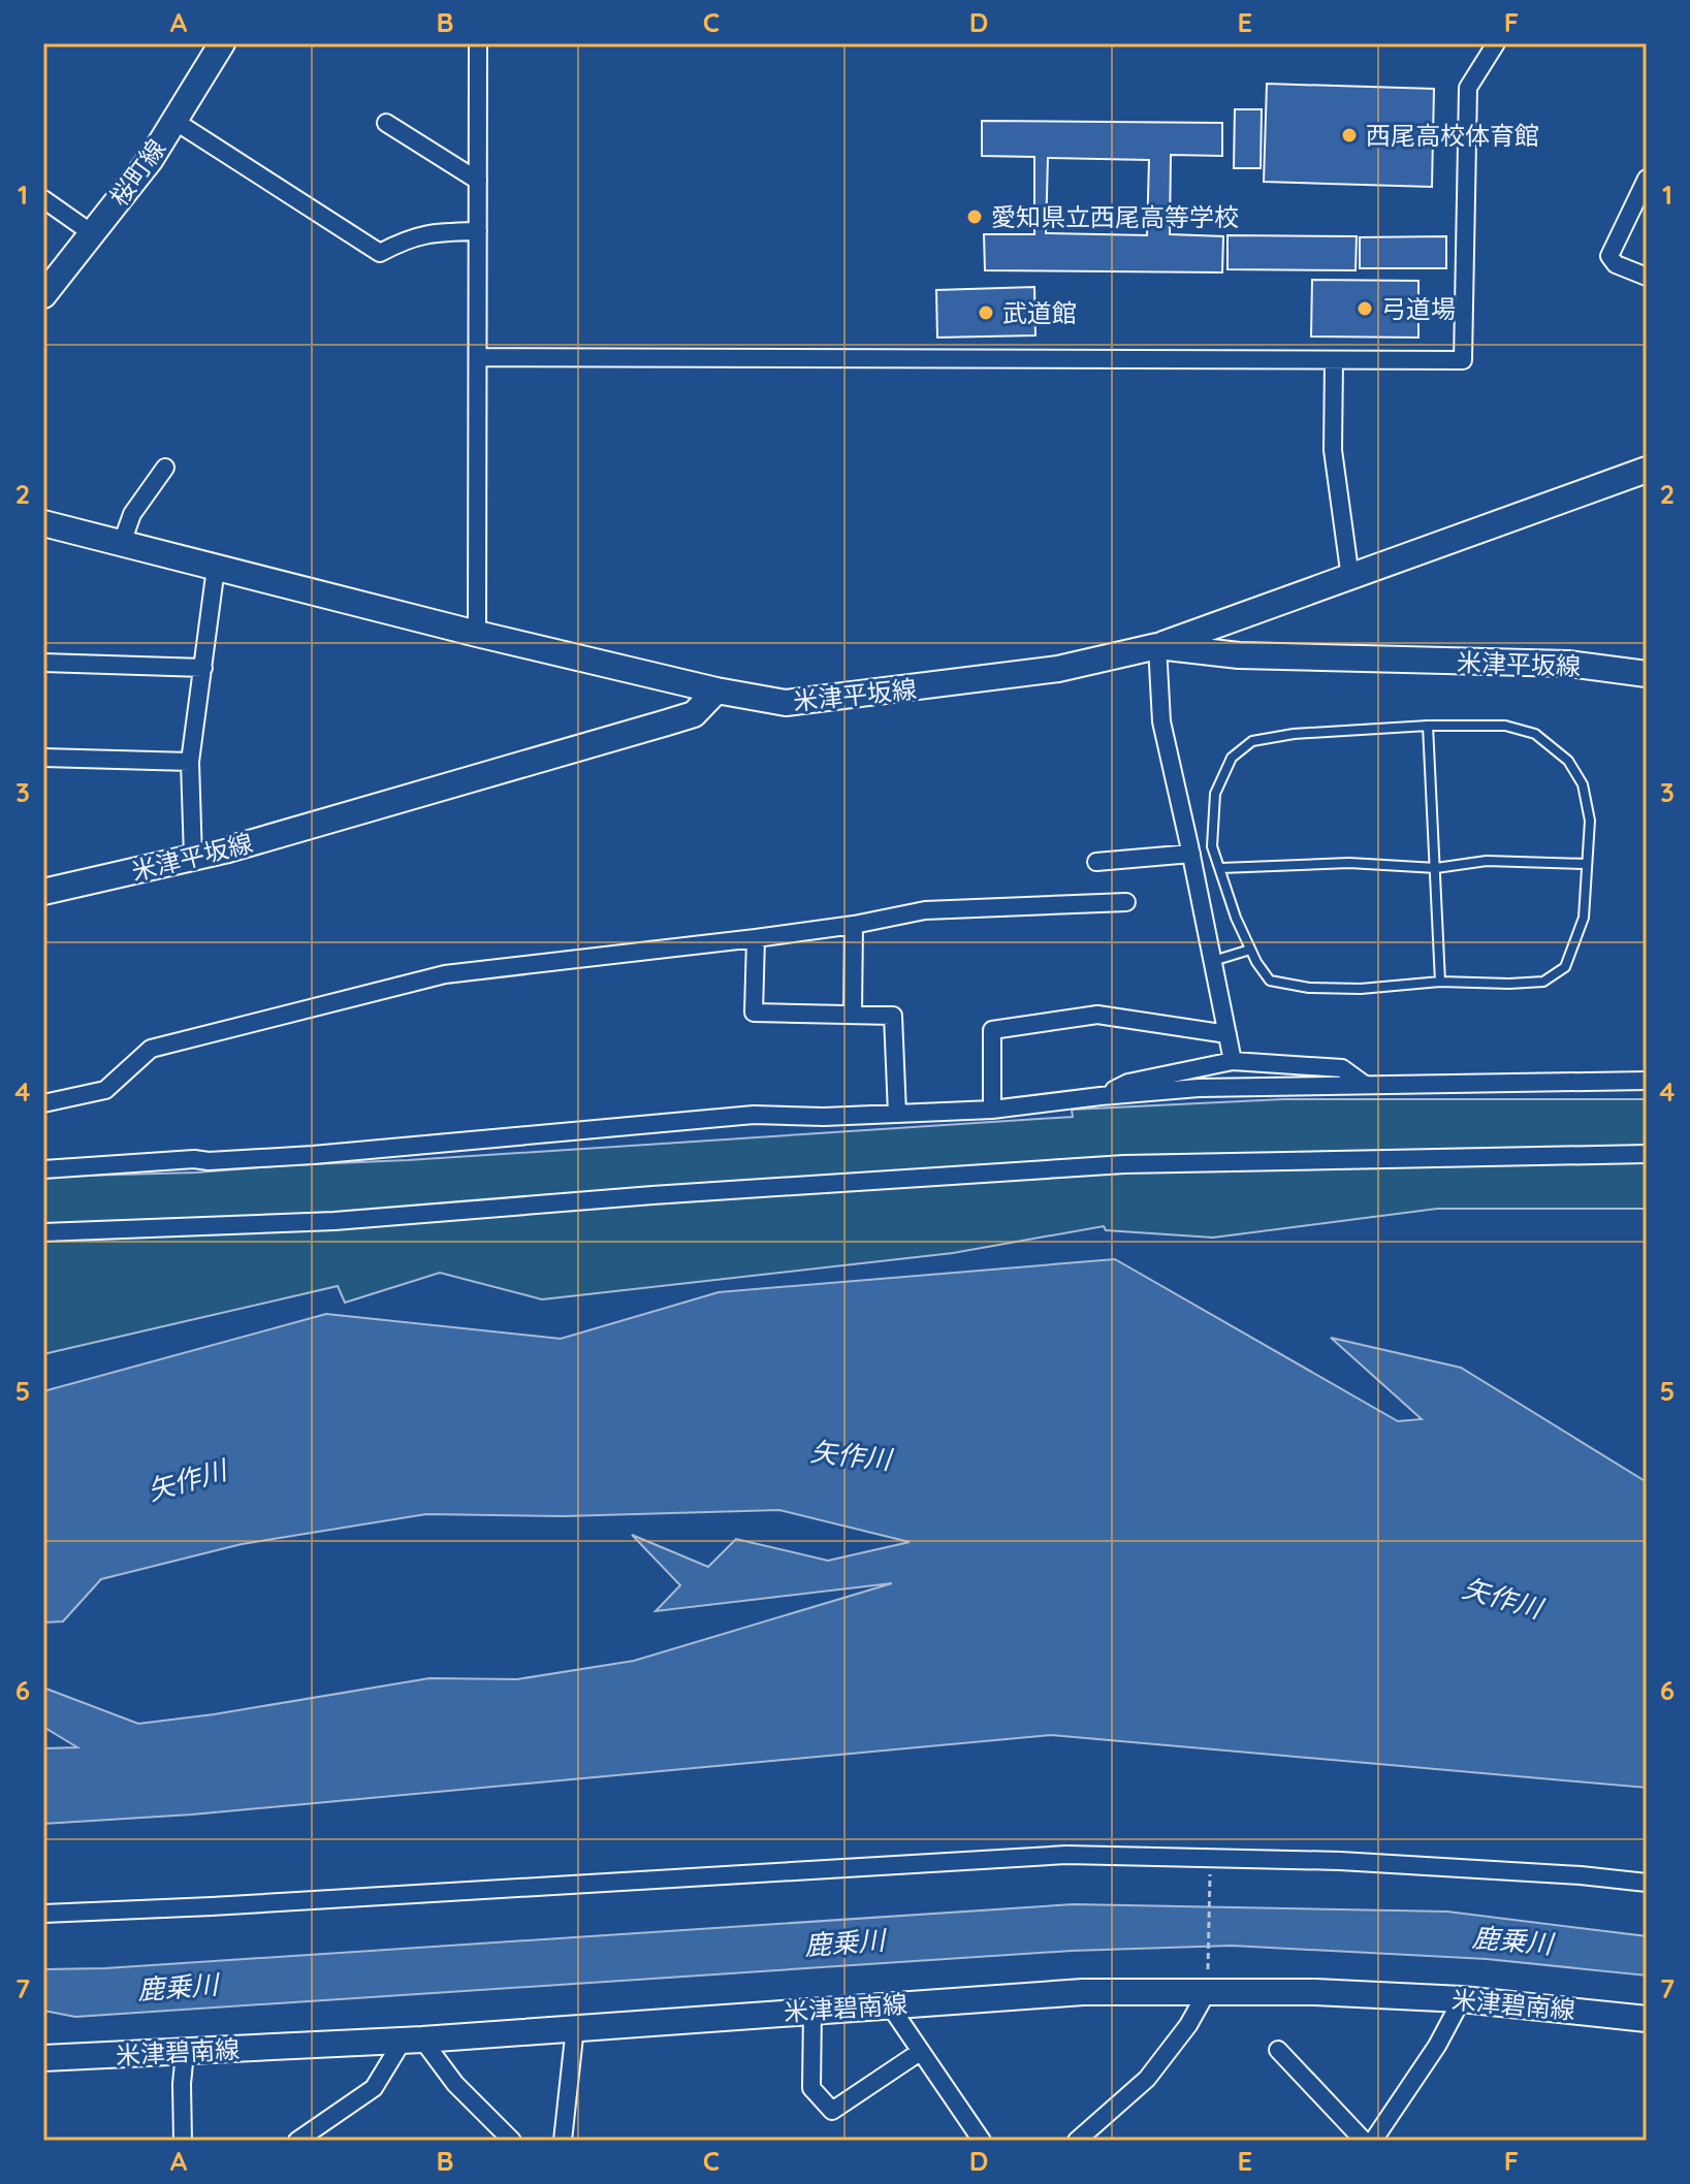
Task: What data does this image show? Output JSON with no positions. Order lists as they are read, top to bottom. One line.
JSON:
{"streets":{"main road":["桜町線","米津平坂線","米津碧南線"]},"water":["矢作川","鹿乗川"],"places":["西尾高校体育館","愛知県立西尾高等学校","弓道場","武道館"],"grid":{"columns":["A","B","C","D","E","F"],"rows":["1","2","3","4","5","6","7"]}}
